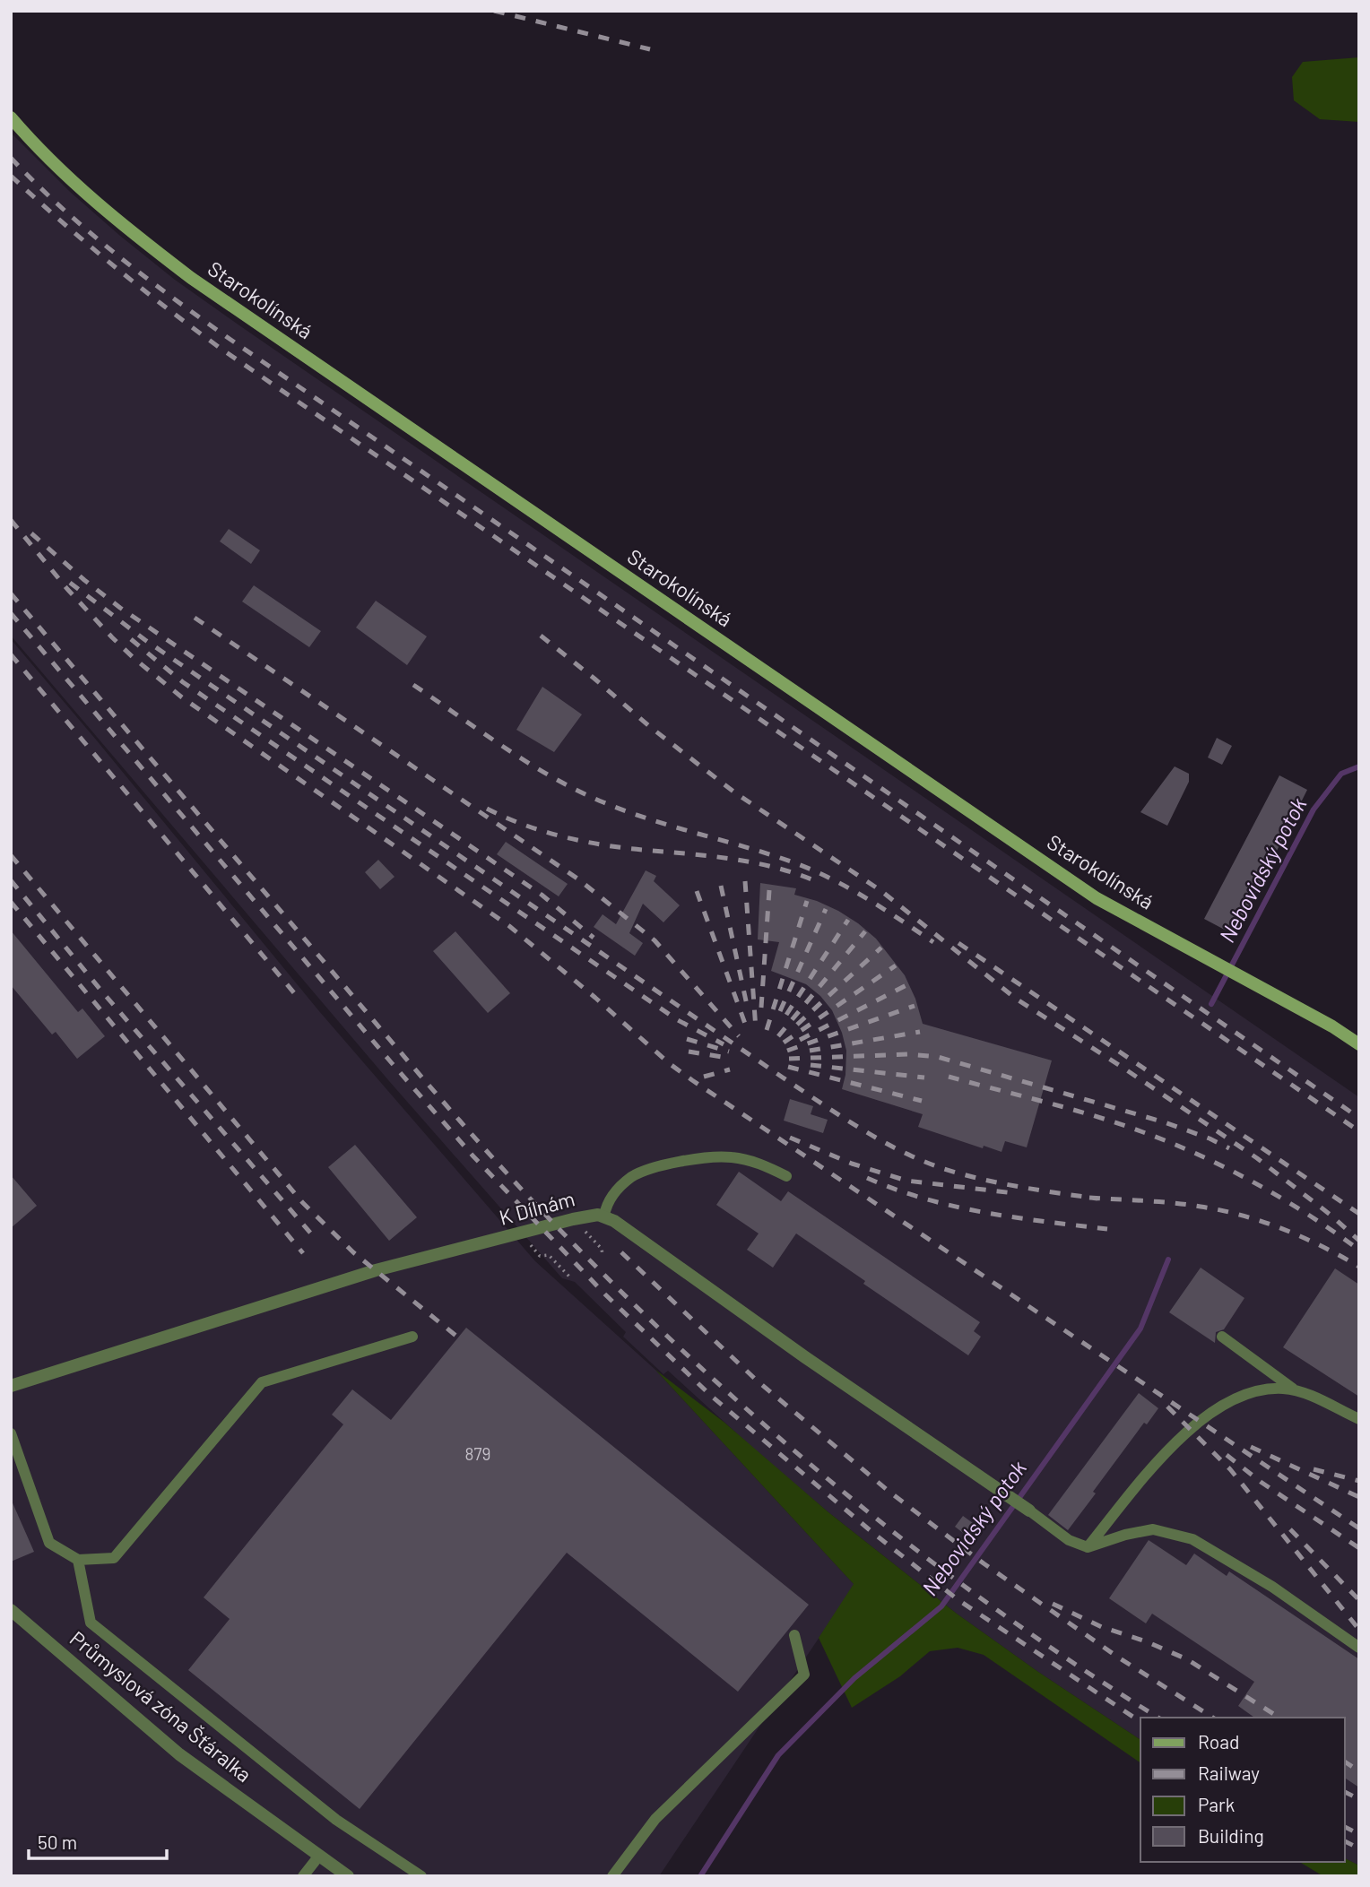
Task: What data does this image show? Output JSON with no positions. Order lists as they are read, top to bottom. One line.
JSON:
{"streets":{"street":["Starokolínská","K Dílnám","Průmyslová zóna Šťáralka"]},"water":["Nebovidský potok"],"house_numbers":["879"],"legend":["Road","Railway","Park","Building"],"scale_bar":"50 m"}
